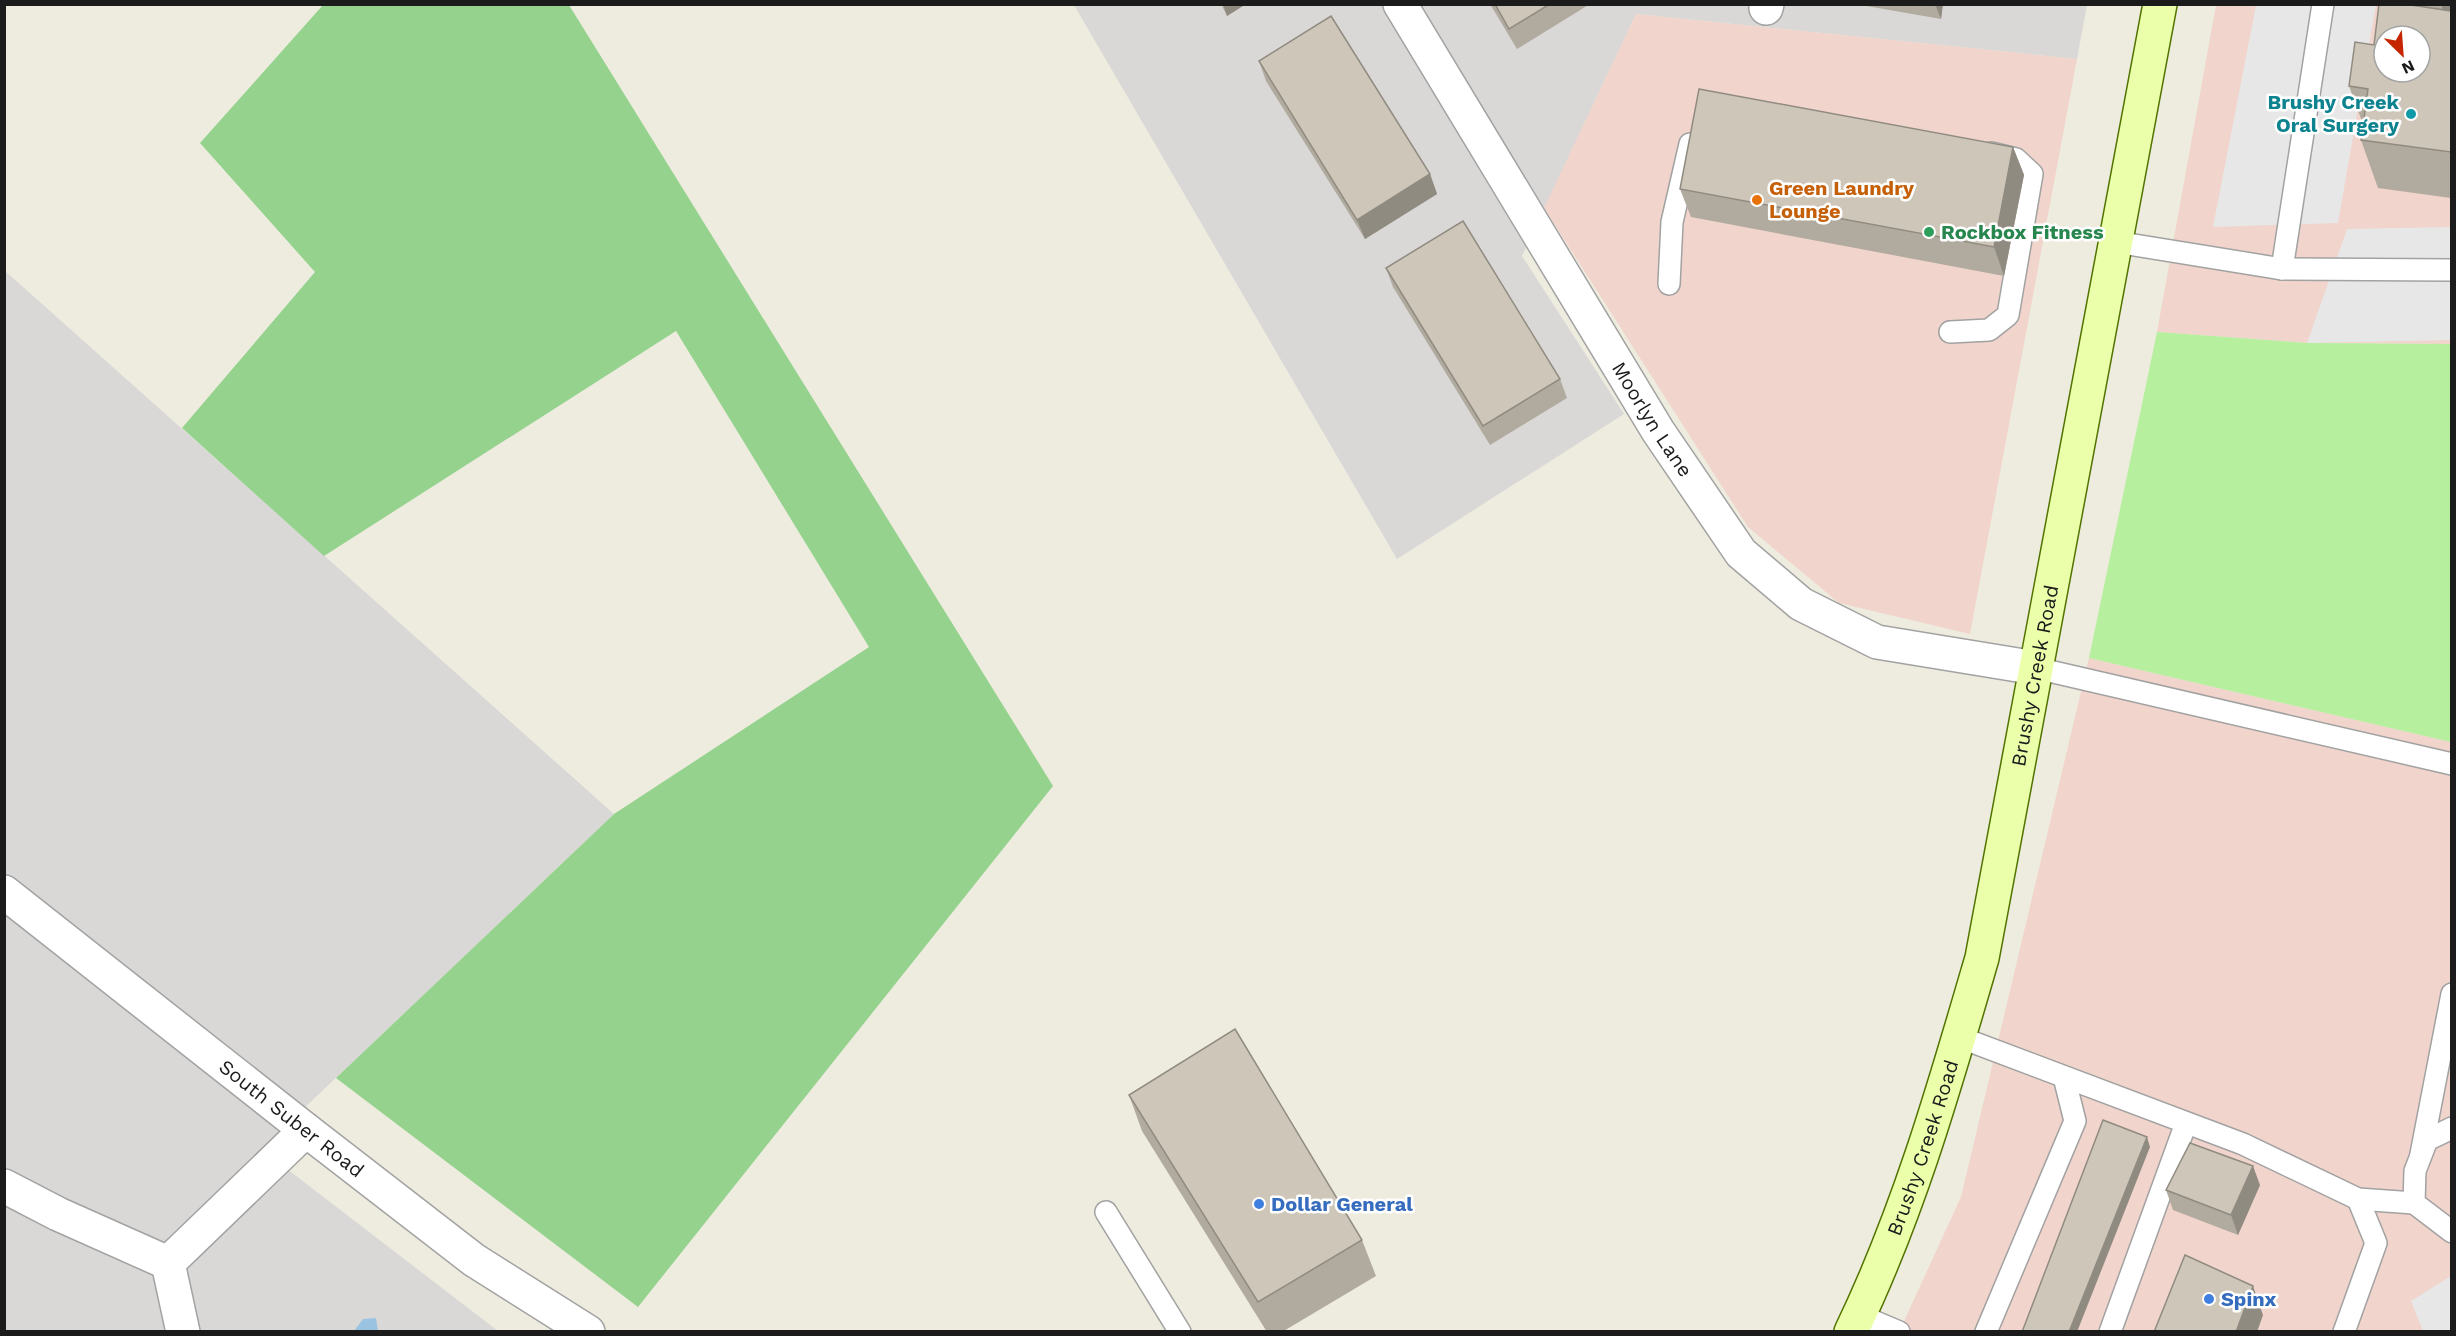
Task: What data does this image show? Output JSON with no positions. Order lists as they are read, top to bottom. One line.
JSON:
{"streets":{"main road":["Brushy Creek Road"],"street":["Moorlyn Lane","South Suber Road"]},"crossings":[["Moorlyn Lane","Brushy Creek Road"]],"places":["Brushy Creek Oral Surgery","Green Laundry Lounge","Rockbox Fitness","Dollar General","Spinx"],"north":"bottom right"}
